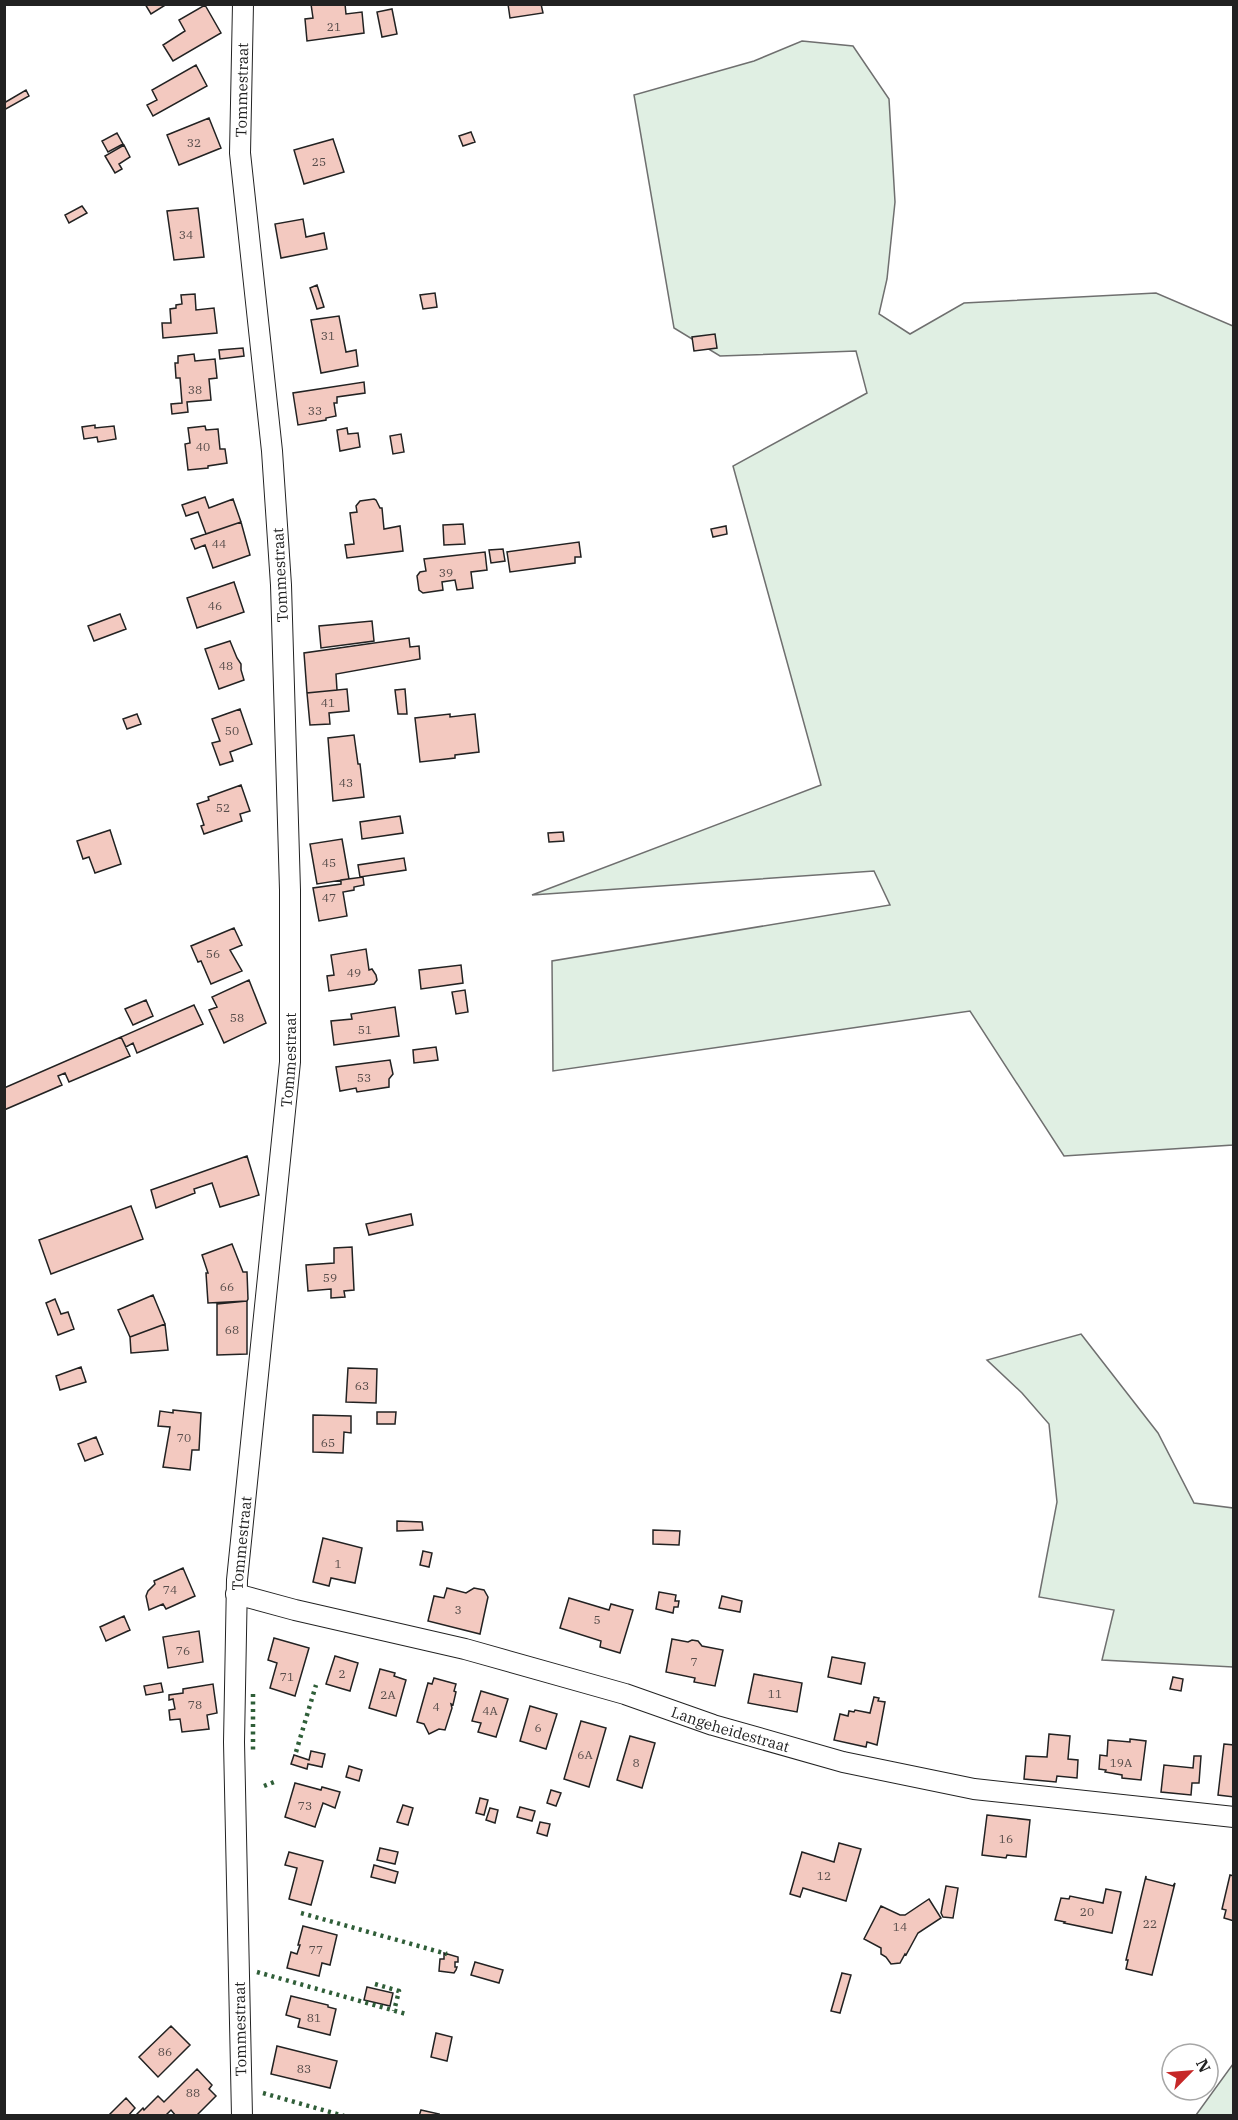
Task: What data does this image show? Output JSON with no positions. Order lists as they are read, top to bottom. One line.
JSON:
{"streets":{"street":["Tommestraat","Langeheidestraat"]},"crossings":[["Tommestraat","Langeheidestraat"]],"house_numbers":["21","32","25","34","31","38","33","40","44","39","46","48","41","50","43","52","45","47","56","49","58","51","53","59","66","68","63","70","65","1","74","3","5","76","7","2","71","11","2A","78","4","4A","6","6A","8","19A","73","16","12","20","22","14","77","81","86","83","88"],"north":"top right"}
